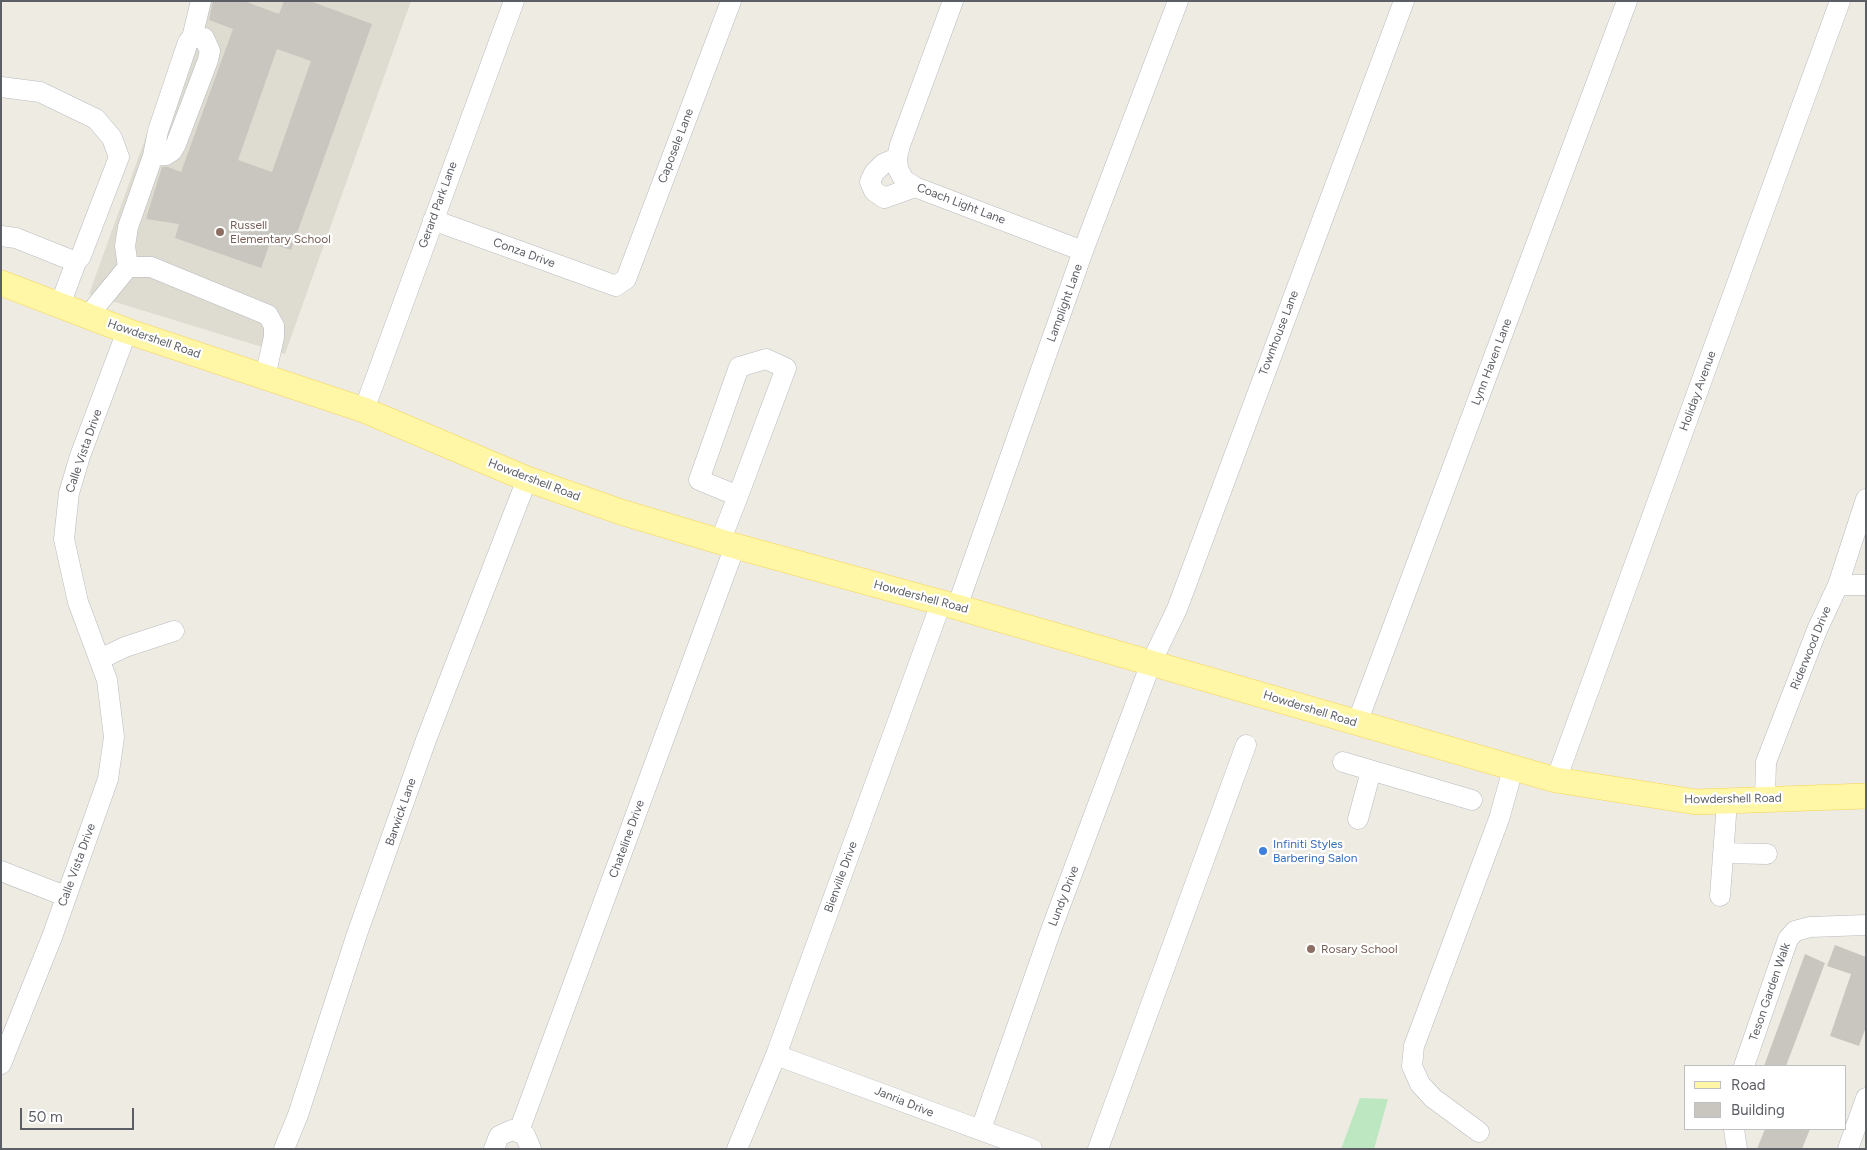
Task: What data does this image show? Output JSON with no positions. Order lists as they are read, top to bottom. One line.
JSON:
{"streets":{"main road":["Howdershell Road"],"street":["Caposele Lane","Coach Light Lane","Gerard Park Lane","Conza Drive","Lamplight Lane","Townhouse Lane","Lynn Haven Lane","Holiday Avenue","Calle Vista Drive","Riderwood Drive","Barwick Lane","Chateline Drive","Bienville Drive","Lundy Drive","Teson Garden Walk","Janria Drive"]},"crossings":[["Caposele Lane","Conza Drive"],["Coach Light Lane","Lamplight Lane"],["Gerard Park Lane","Conza Drive"],["Gerard Park Lane","Howdershell Road"],["Lamplight Lane","Howdershell Road"],["Lamplight Lane","Bienville Drive"],["Townhouse Lane","Howdershell Road"],["Townhouse Lane","Lundy Drive"],["Howdershell Road","Lynn Haven Lane"],["Howdershell Road","Holiday Avenue"],["Howdershell Road","Calle Vista Drive"],["Howdershell Road","Riderwood Drive"],["Howdershell Road","Barwick Lane"],["Howdershell Road","Chateline Drive"],["Howdershell Road","Bienville Drive"],["Howdershell Road","Lundy Drive"],["Bienville Drive","Janria Drive"],["Lundy Drive","Janria Drive"]],"places":["Russell Elementary School","Infiniti Styles Barbering Salon","Rosary School"],"legend":["Road","Building"],"scale_bar":"50 m"}
